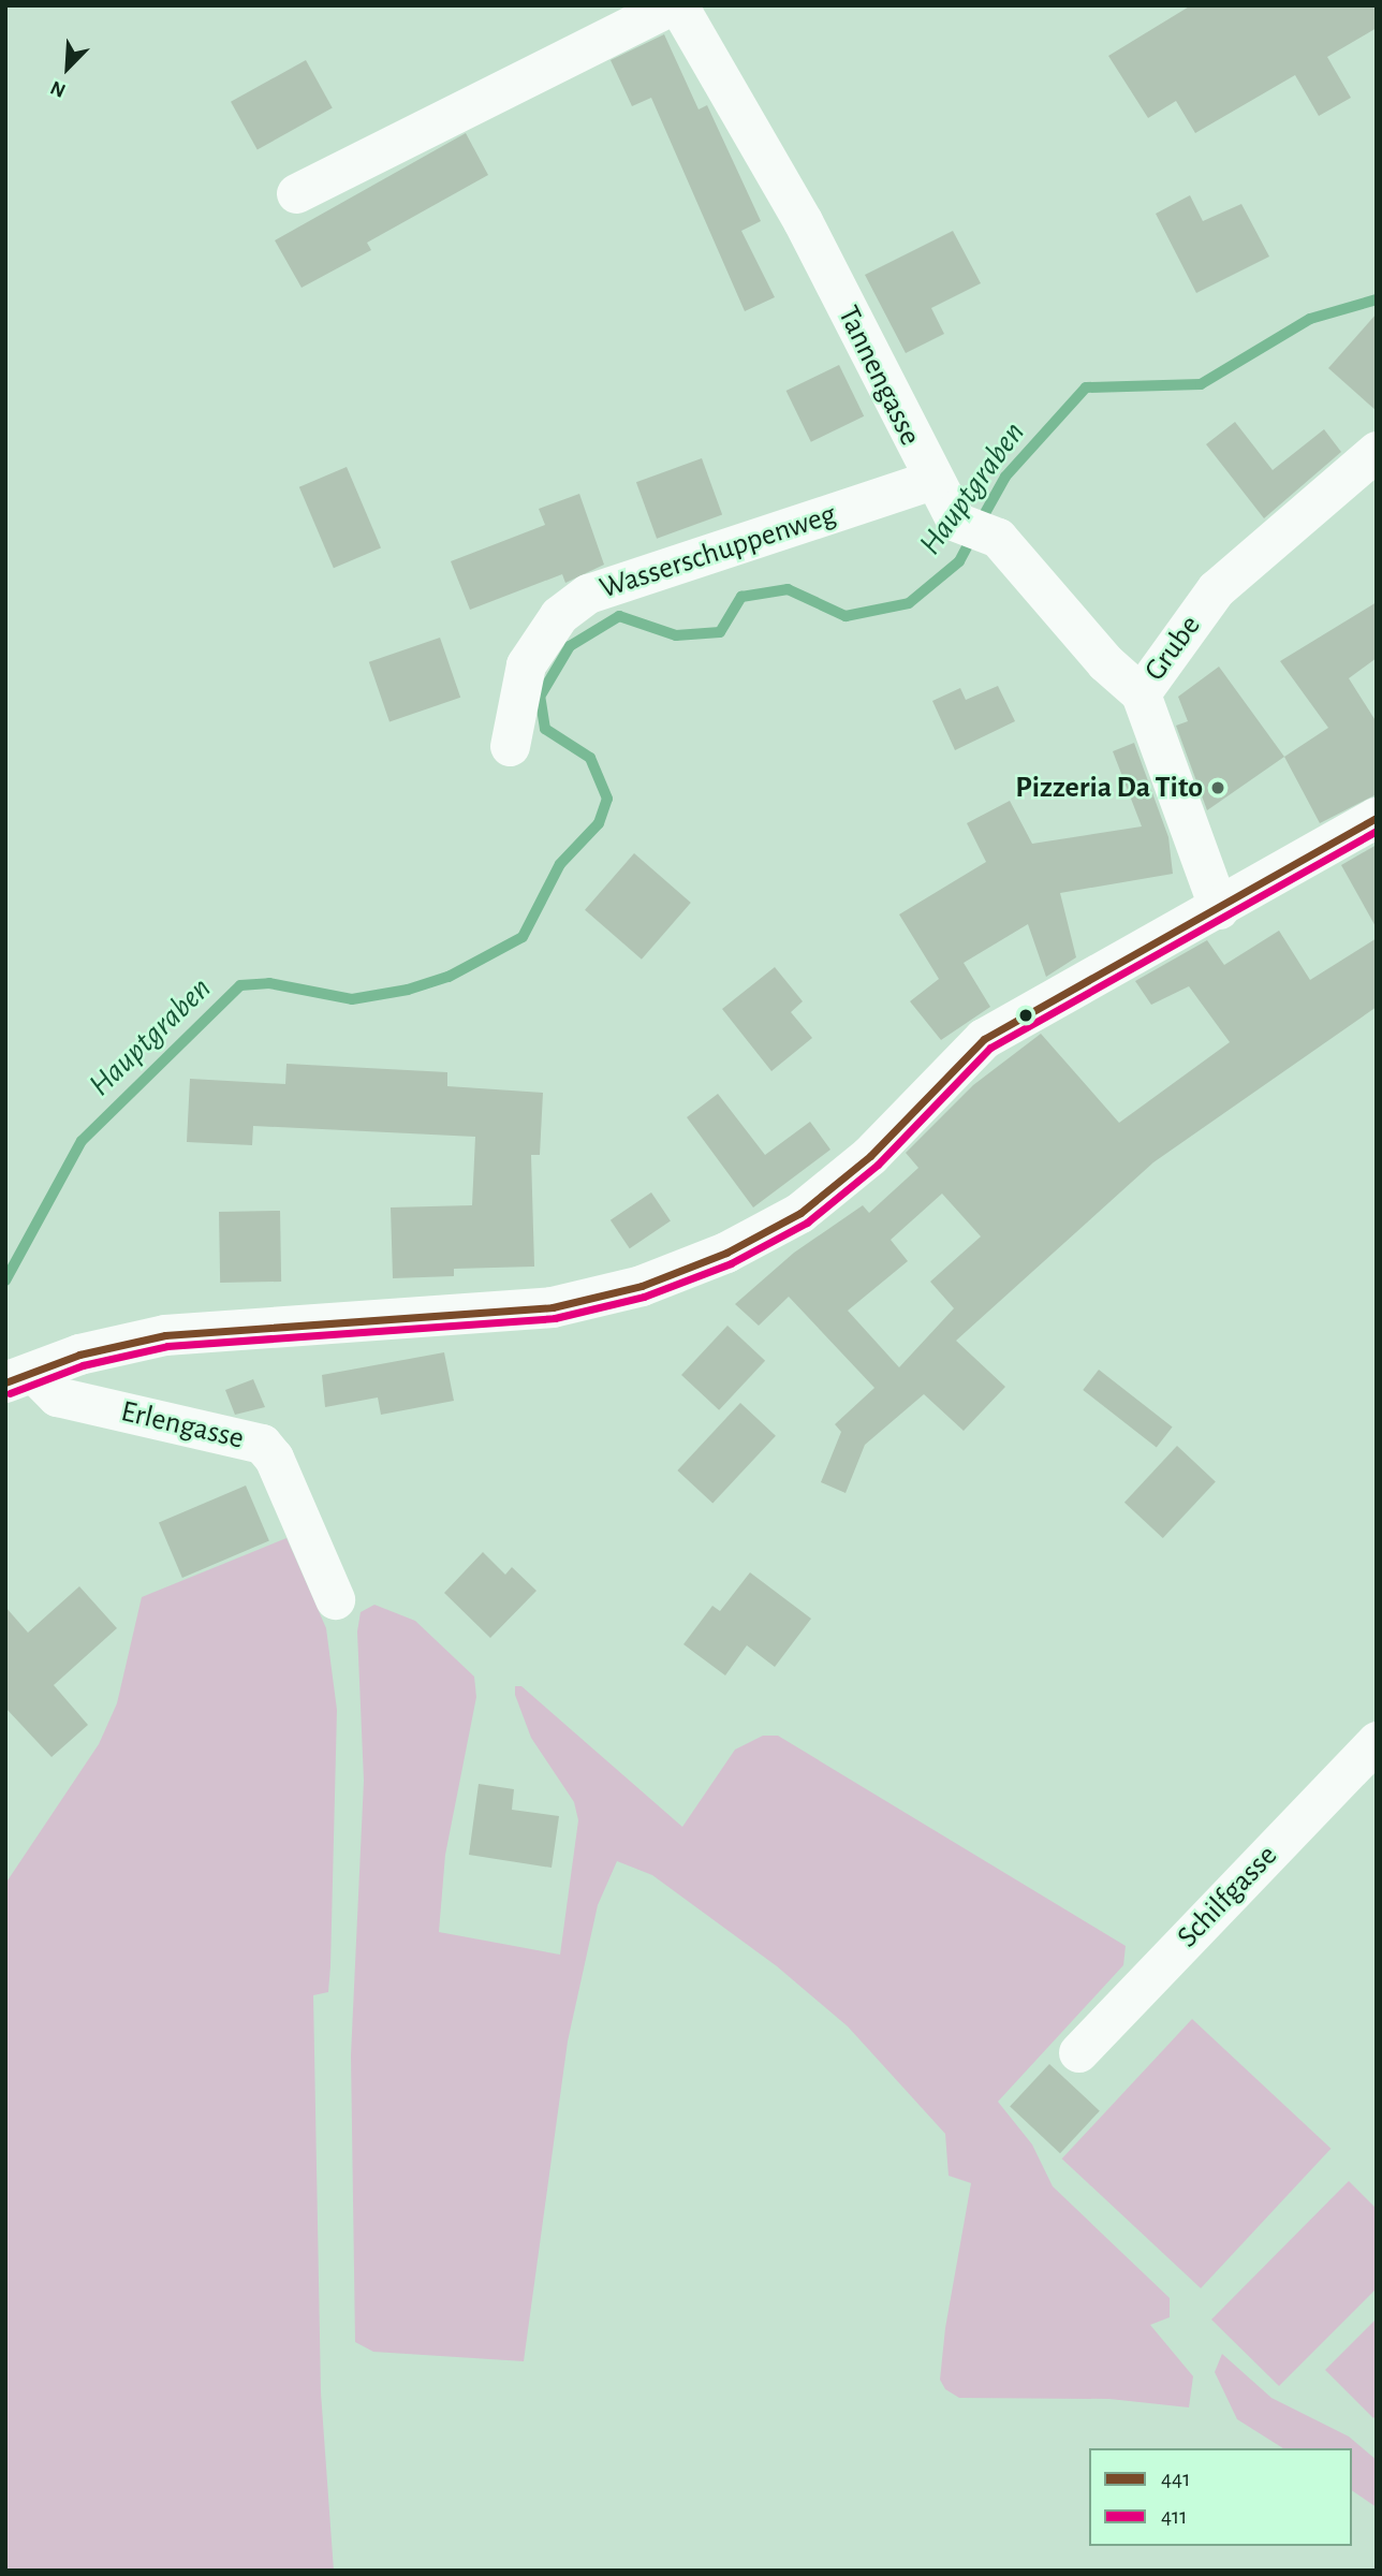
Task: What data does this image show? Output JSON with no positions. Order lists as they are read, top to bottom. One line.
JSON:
{"streets":{"street":["Tannengasse","Wasserschuppenweg","Grube","Erlengasse","Schilfgasse"]},"crossings":[["Tannengasse","Wasserschuppenweg"],["Tannengasse","Grube"]],"water":["Hauptgraben"],"places":["Pizzeria Da Tito"],"lines":["transit line 441","transit line 411"],"legend":["441","411"],"north":"bottom left"}
